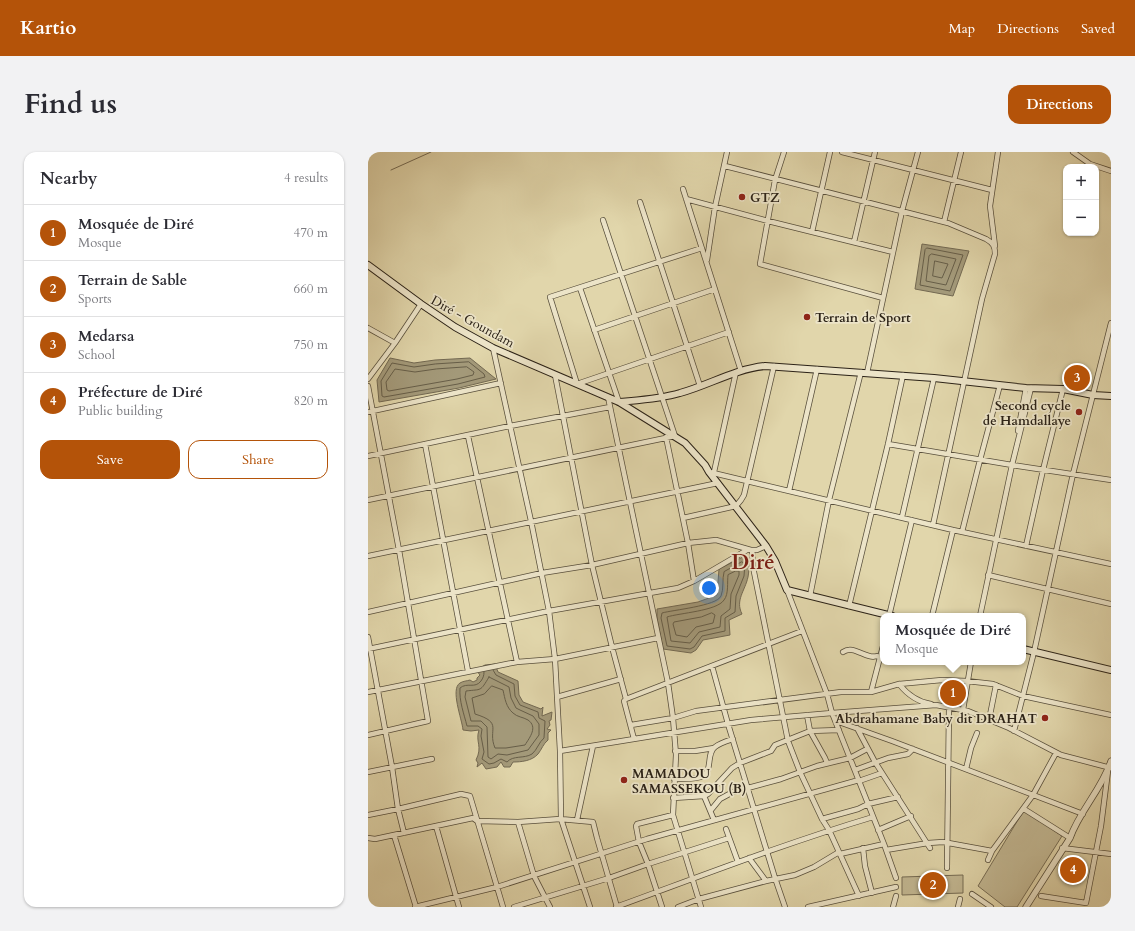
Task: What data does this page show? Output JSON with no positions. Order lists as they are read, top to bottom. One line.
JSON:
{"streets":{"main road":["Diré - Goundam"]},"districts":["Diré"],"places":["GTZ","Terrain de Sport","Second cycle de Hamdallaye","Abdrahamane Baby dit DRAHAT","MAMADOU SAMASSEKOU (B)"],"page":{"header":"Kartio","nav":["Map","Directions","Saved"],"title":"Find us","buttons":["Directions",["Save","Share"]],"heading":["Nearby","4 results"],"map_buttons":["+","−"],"list":[{"mark":"1","name":"Mosquée de Diré","note":"Mosque","value":"470 m"},{"mark":"2","name":"Terrain de Sable","note":"Sports","value":"660 m"},{"mark":"3","name":"Medarsa","note":"School","value":"750 m"},{"mark":"4","name":"Préfecture de Diré","note":"Public building","value":"820 m"}],"pins":["3","1","4","2"],"popup":["Mosquée de Diré","Mosque"]}}
